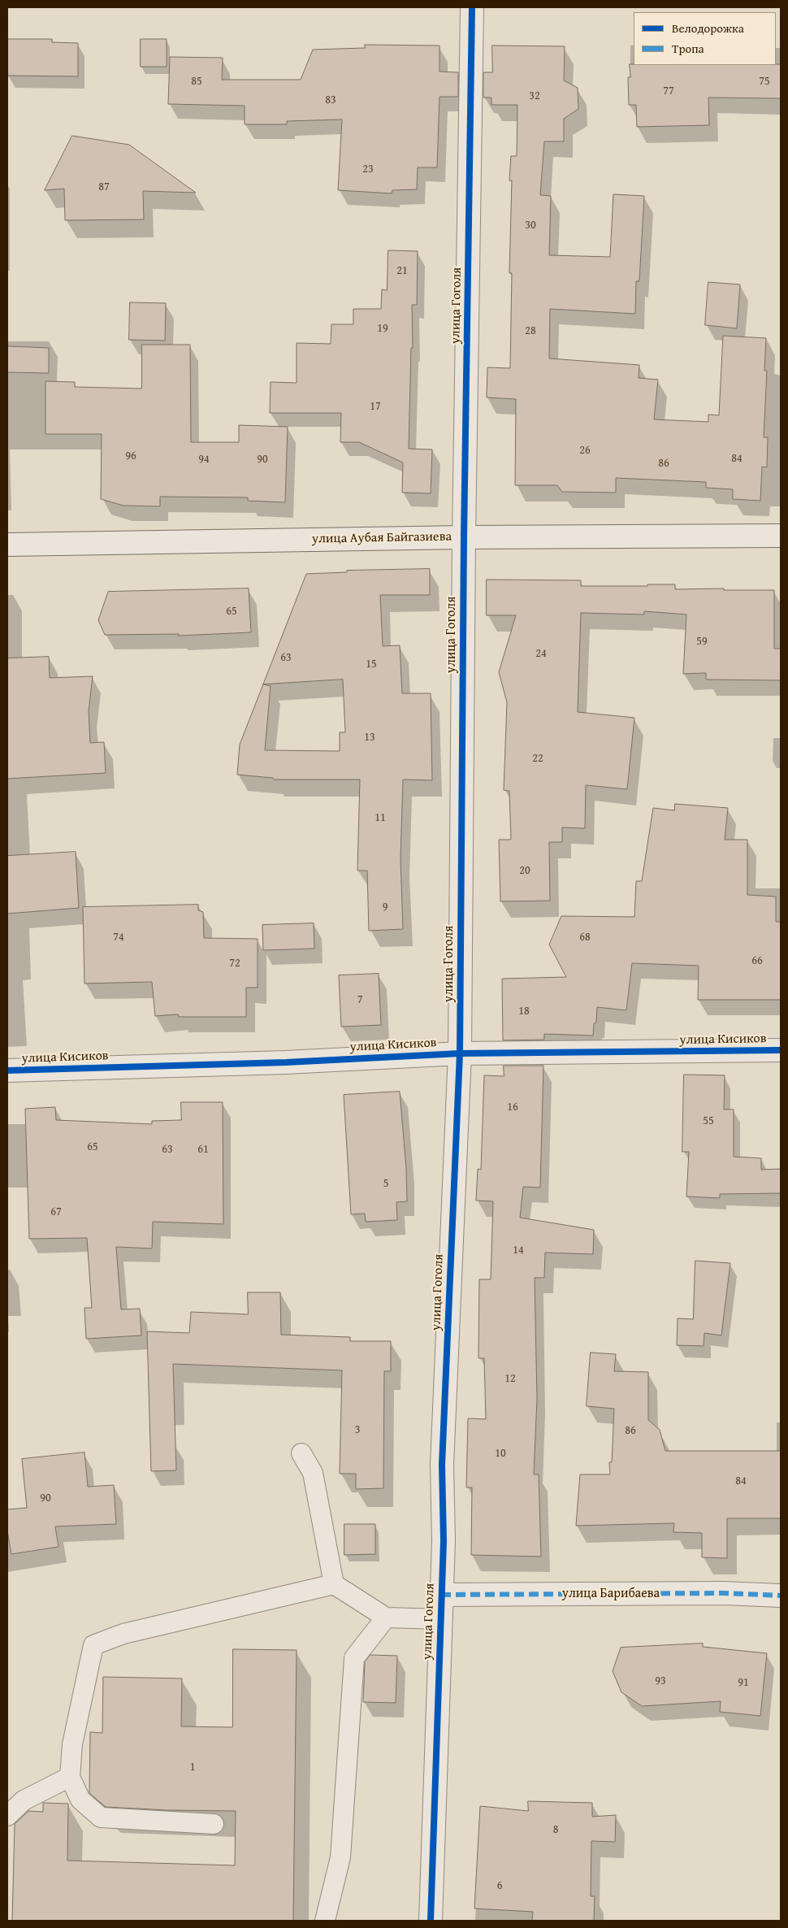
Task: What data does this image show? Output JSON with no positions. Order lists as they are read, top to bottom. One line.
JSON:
{"streets":{"street":["улица Гоголя","улица Аубая Байгазиева","улица Кисиков","улица Барибаева"]},"crossings":[["улица Гоголя","улица Аубая Байгазиева"],["улица Гоголя","улица Кисиков"],["улица Гоголя","улица Барибаева"]],"house_numbers":["85","75","77","32","83","23","87","30","21","19","28","17","26","96","84","94","90","86","65","59","24","63","15","13","22","11","20","9","74","68","66","72","7","18","16","55","65","63","61","5","67","14","12","3","86","10","84","90","93","91","1","8","6"],"legend":["Велодорожка","Тропа"]}
